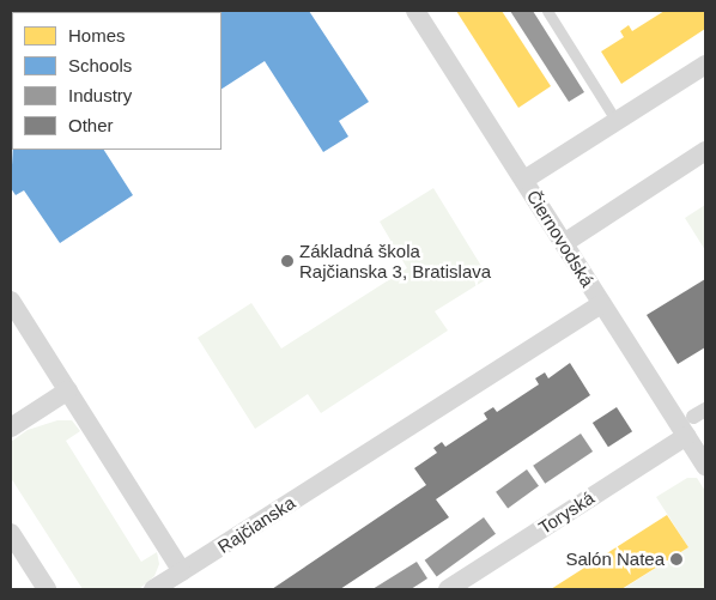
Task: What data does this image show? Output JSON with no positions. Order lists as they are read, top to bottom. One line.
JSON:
{"streets":{"street":["Čiernovodská","Toryská","Rajčianska"]},"crossings":[["Čiernovodská","Toryská"],["Čiernovodská","Rajčianska"]],"places":["Základná škola Rajčianska 3, Bratislava","Salón Natea"],"legend":["Homes","Schools","Industry","Other"]}
